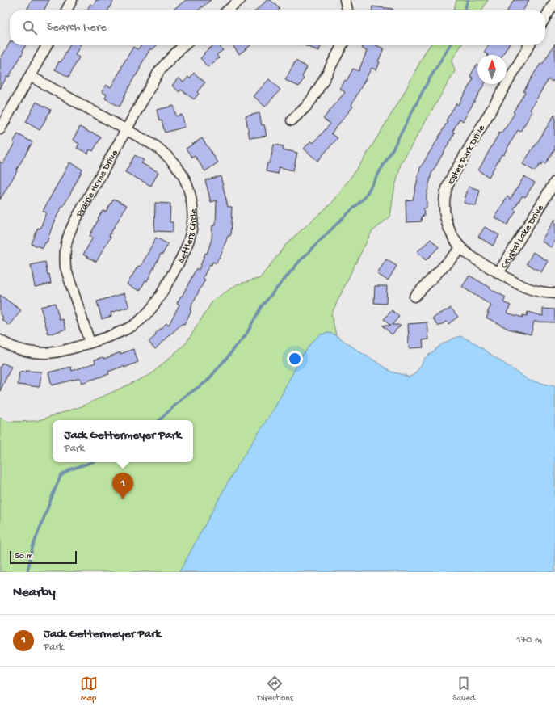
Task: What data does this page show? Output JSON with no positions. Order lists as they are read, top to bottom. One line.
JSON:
{"streets":{"street":["Estes Park Drive","Prairie Home Drive","Settlers Circle","Crystal Lake Drive"]},"crossings":[["Estes Park Drive","Crystal Lake Drive"],["Prairie Home Drive","Settlers Circle"]],"scale_bar":"50 m","north":"top","page":{"search":"Search here","popup":["Jack Gettermeyer Park","Park"],"pins":"1","scale":"50 m","heading":"Nearby","list":[{"mark":"1","name":"Jack Gettermeyer Park","note":"Park","value":"170 m"}],"nav":["Map","Directions","Saved"]}}
